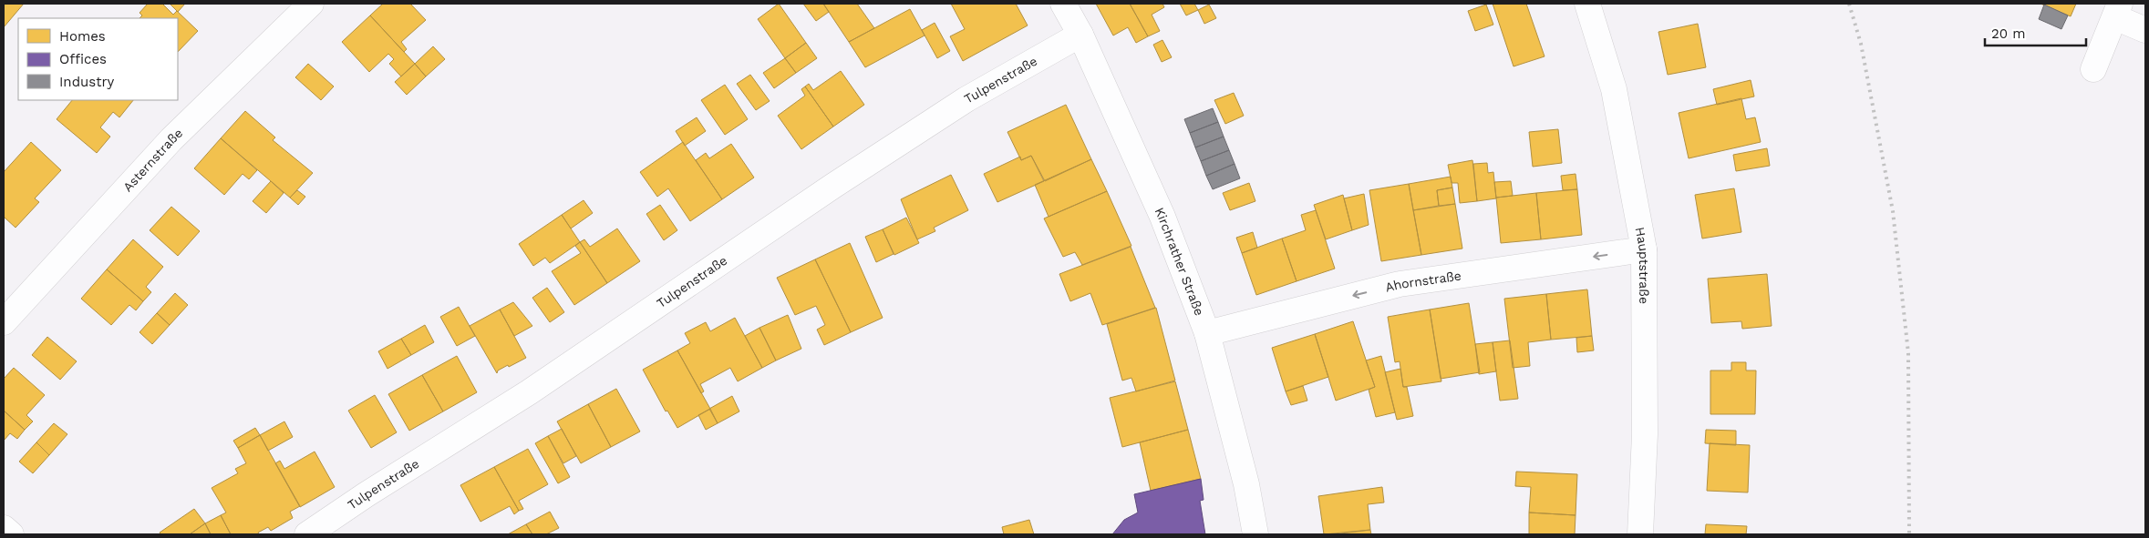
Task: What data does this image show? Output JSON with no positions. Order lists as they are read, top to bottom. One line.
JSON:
{"streets":{"street":["Tulpenstraße","Asternstraße","Kirchrather Straße","Hauptstraße","Ahornstraße"]},"crossings":[["Tulpenstraße","Kirchrather Straße"],["Kirchrather Straße","Ahornstraße"],["Hauptstraße","Ahornstraße"]],"one_way":["Ahornstraße"],"legend":["Homes","Offices","Industry"],"scale_bar":"20 m"}
